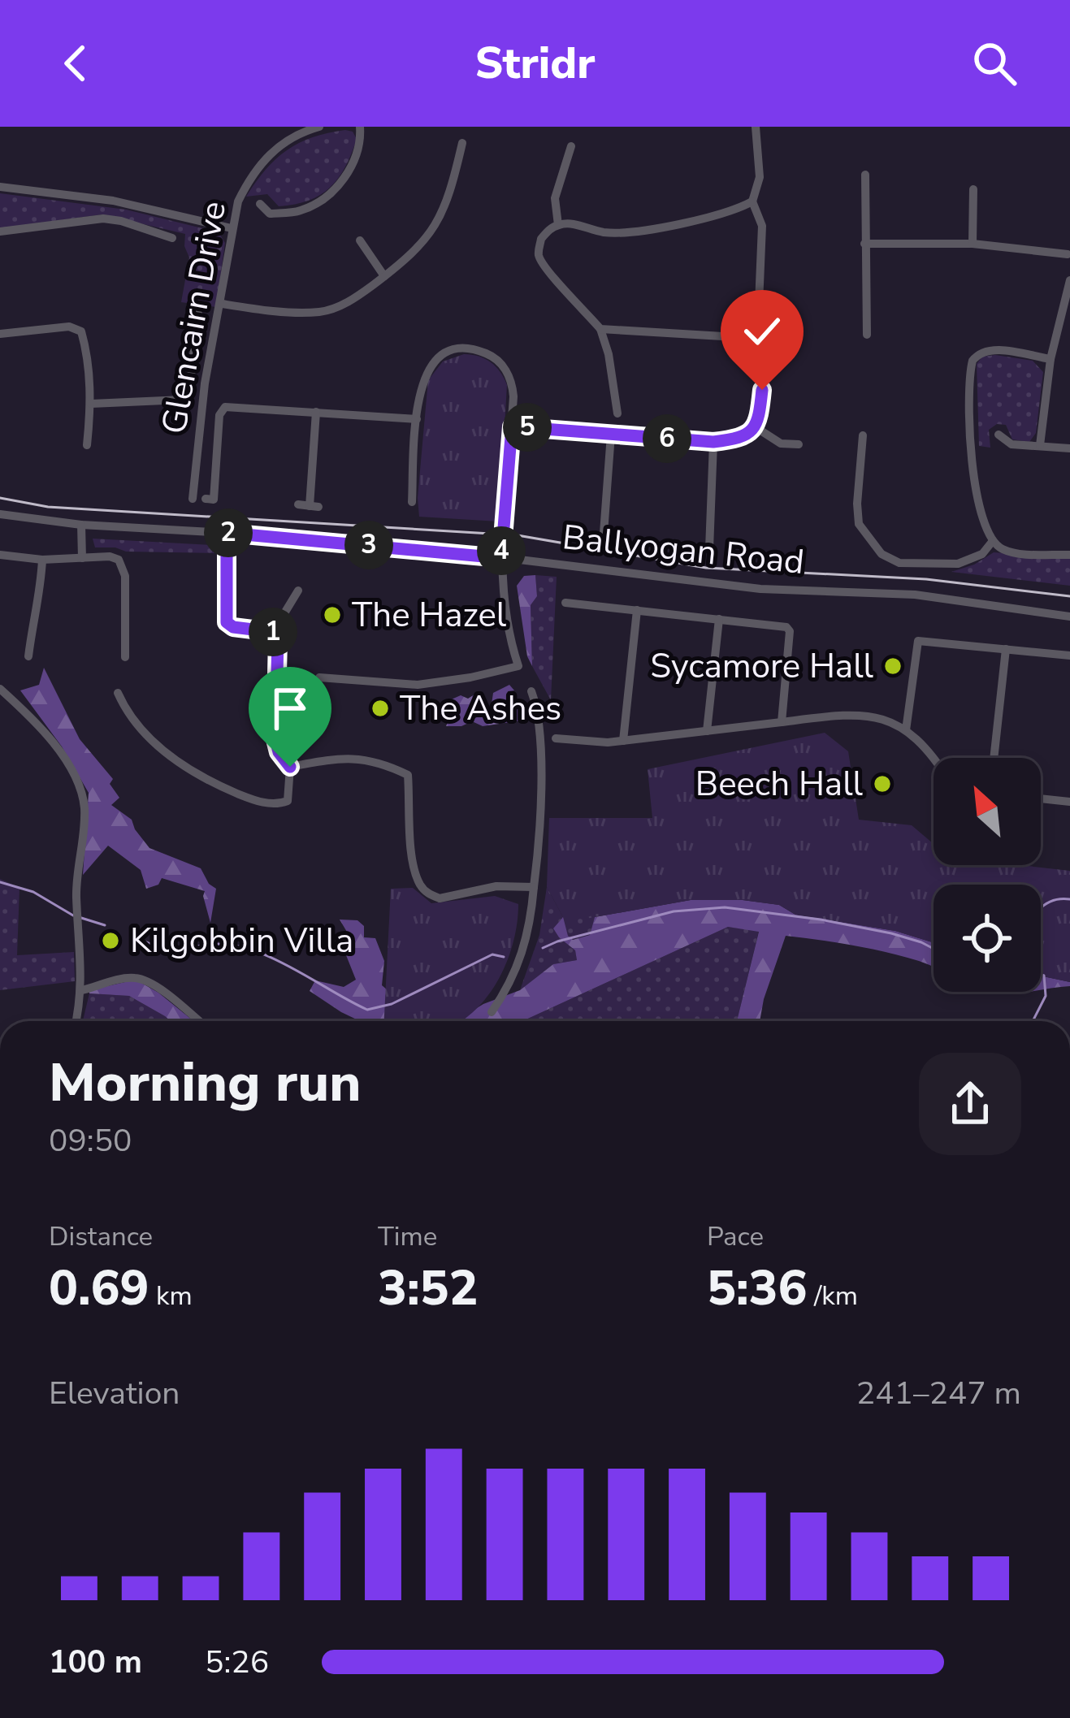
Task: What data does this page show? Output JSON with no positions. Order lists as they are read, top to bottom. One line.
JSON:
{"streets":{"street":["Glencairn Drive","Ballyogan Road"]},"places":["The Hazel","Sycamore Hall","The Ashes","Beech Hall","Kilgobbin Villa"],"north":"top left","page":{"header":"Stridr","pins":["5","6","2","3","4","1"],"heading":["Morning run","09:50"],"stats":[["Distance","0.69 km"],["Time","3:52"],["Pace","5:36 /km"]],"chart":["Elevation","241–247 m"],"list":[{"name":"100 m","note":"5:26"}]}}
